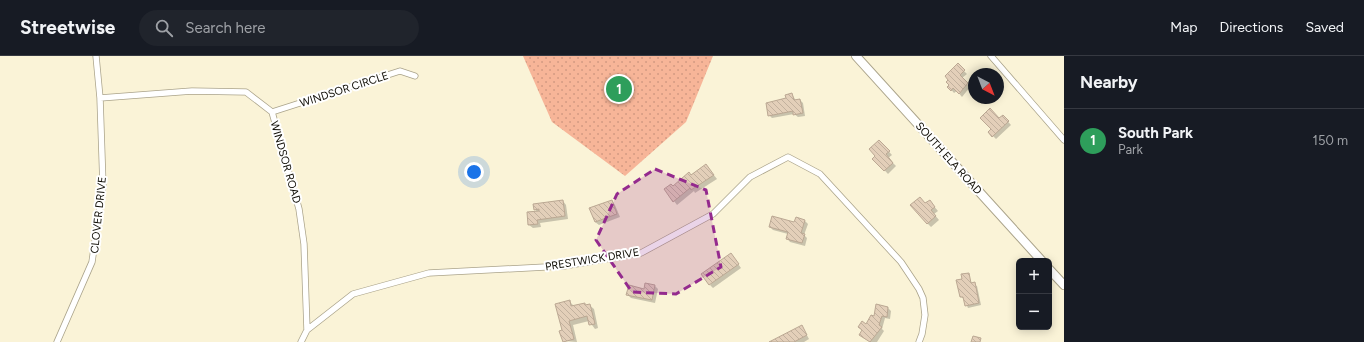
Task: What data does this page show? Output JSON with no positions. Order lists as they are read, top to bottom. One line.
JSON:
{"streets":{"main road":["SOUTH ELA ROAD"],"street":["WINDSOR CIRCLE","WINDSOR ROAD","CLOVER DRIVE","PRESTWICK DRIVE"]},"crossings":[["WINDSOR CIRCLE","WINDSOR ROAD"],["WINDSOR ROAD","CLOVER DRIVE"],["WINDSOR ROAD","PRESTWICK DRIVE"]],"north":"bottom right","page":{"header":"Streetwise","search":"Search here","nav":["Map","Directions","Saved"],"heading":"Nearby","pins":"1","list":[{"mark":"1","name":"South Park","note":"Park","value":"150 m"}],"map_buttons":["+","−"]}}
